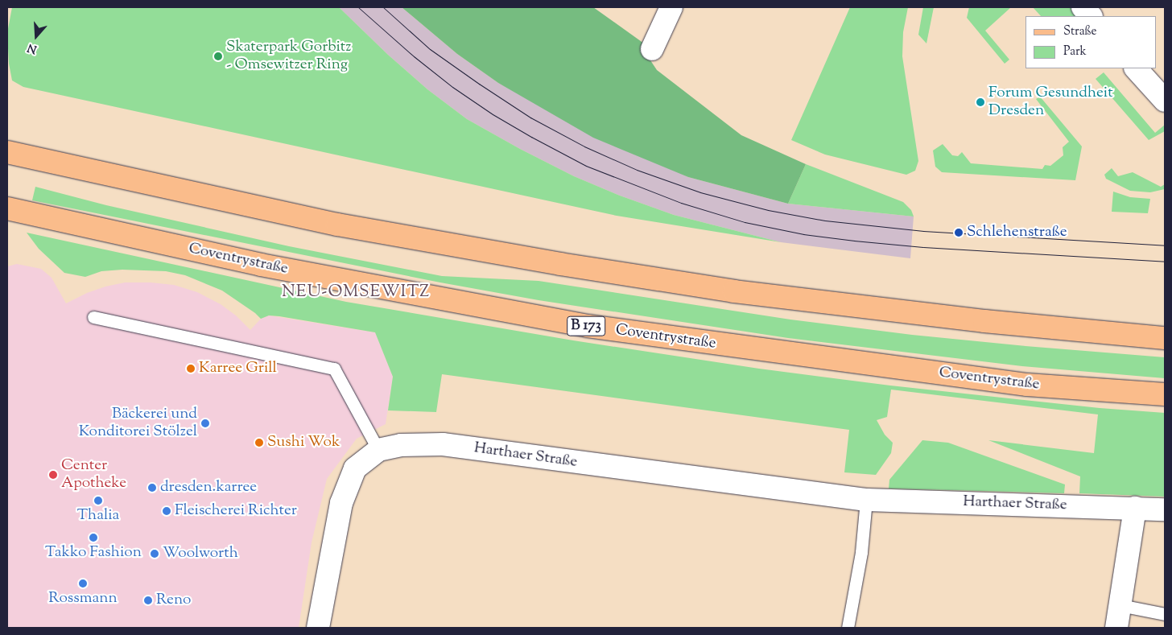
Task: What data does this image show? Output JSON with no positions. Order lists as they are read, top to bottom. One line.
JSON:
{"streets":{"main road":["Coventrystraße","B 173"],"street":["Harthaer Straße"]},"districts":["NEU-OMSEWITZ"],"places":["Skaterpark Gorbitz - Omsewitzer Ring","Forum Gesundheit Dresden","Schlehenstraße","Karree Grill","Bäckerei und Konditorei Stölzel","Sushi Wok","Center Apotheke","dresden.karree","Thalia","Fleischerei Richter","Takko Fashion","Woolworth","Rossmann","Reno"],"legend":["Straße","Park"],"north":"bottom"}
